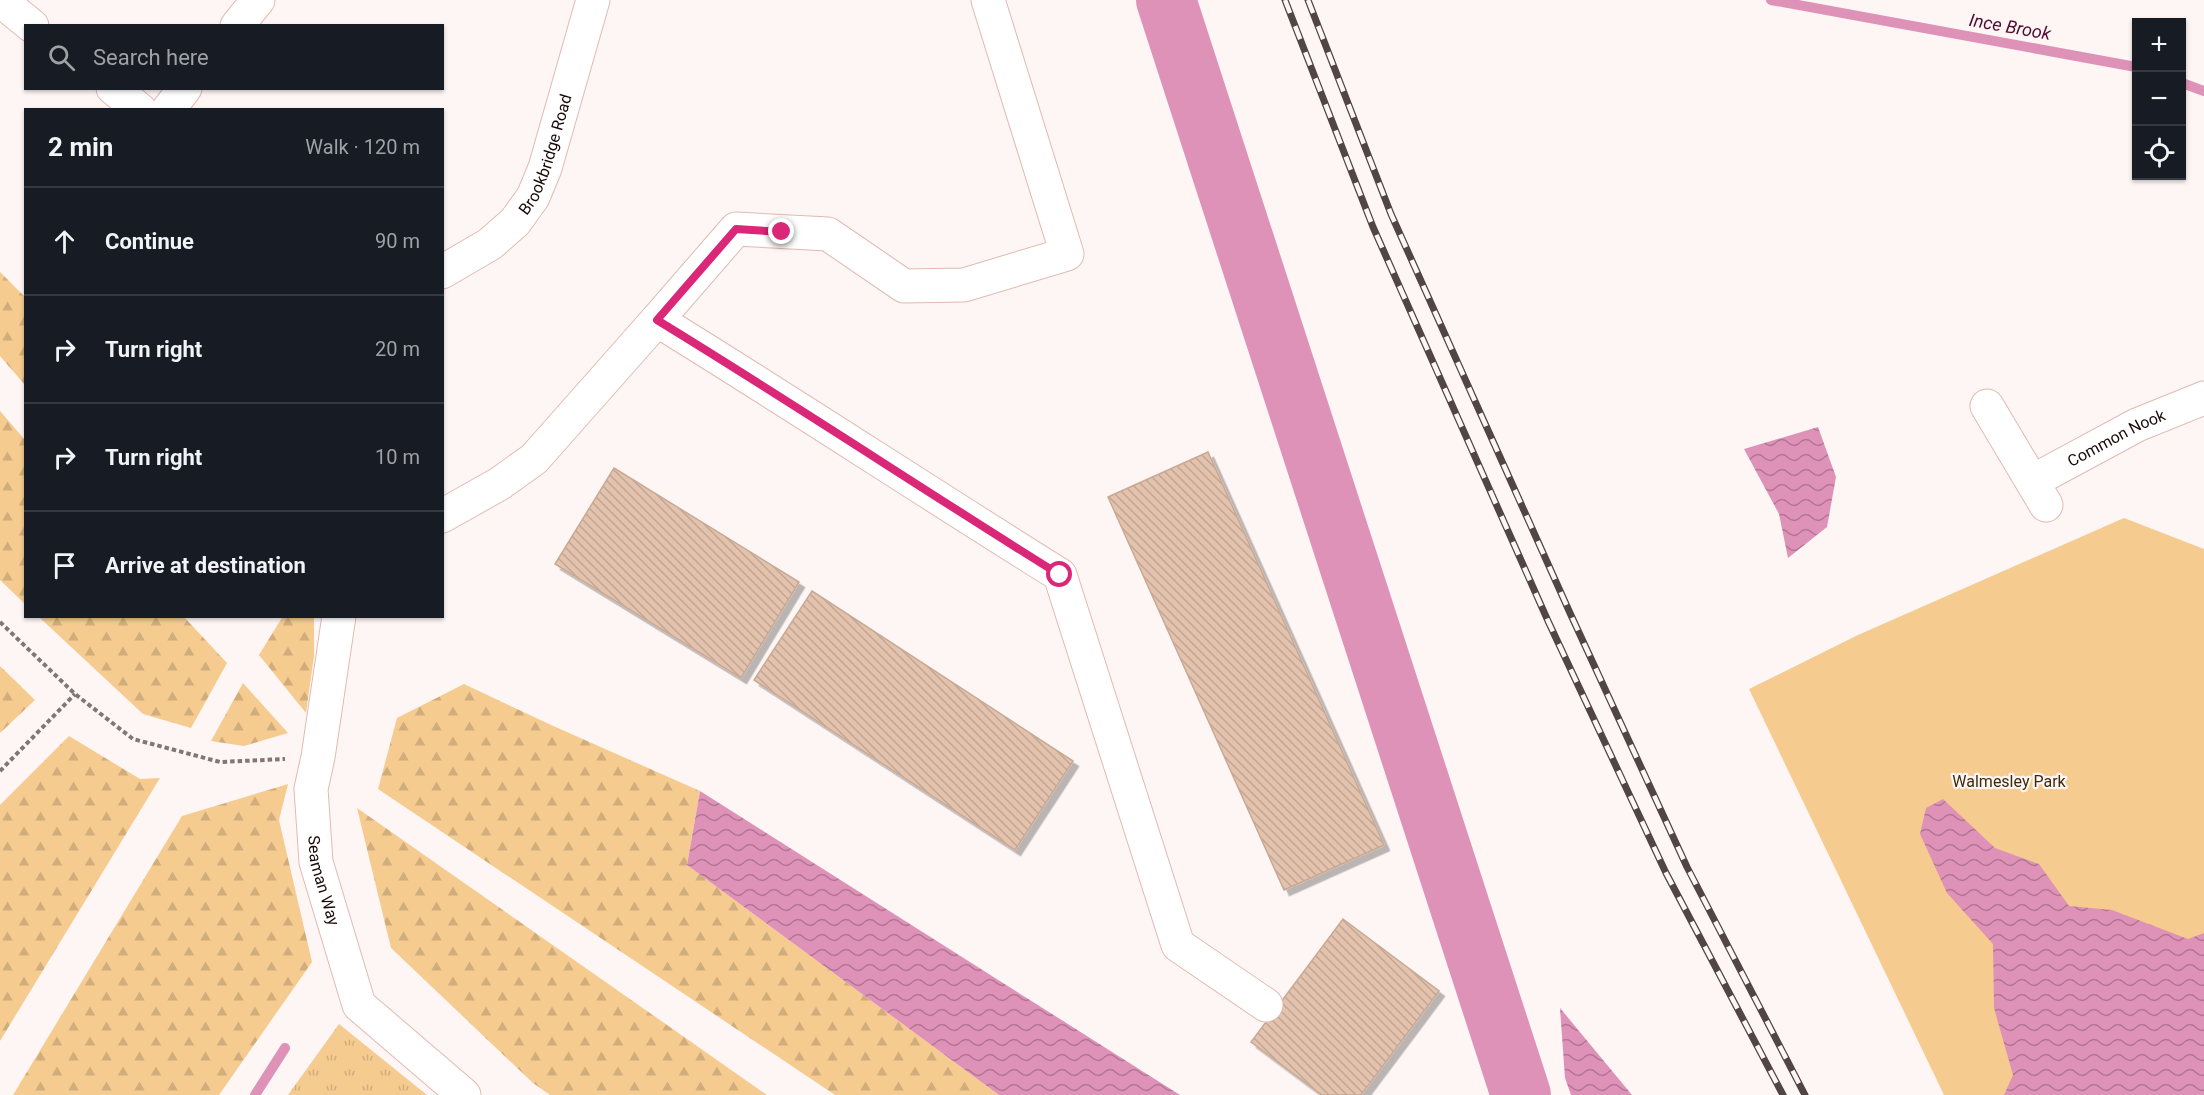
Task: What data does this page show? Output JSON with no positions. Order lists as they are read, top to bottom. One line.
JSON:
{"streets":{"street":["Brookbridge Road","Common Nook","Seaman Way"]},"water":["Ince Brook"],"parks":["Walmesley Park"],"page":{"map_buttons":["+","−"],"search":"Search here","heading":["2 min","Walk · 120 m"],"list":[["Continue","90 m"],["Turn right","20 m"],["Turn right","10 m"],"Arrive at destination"]}}
